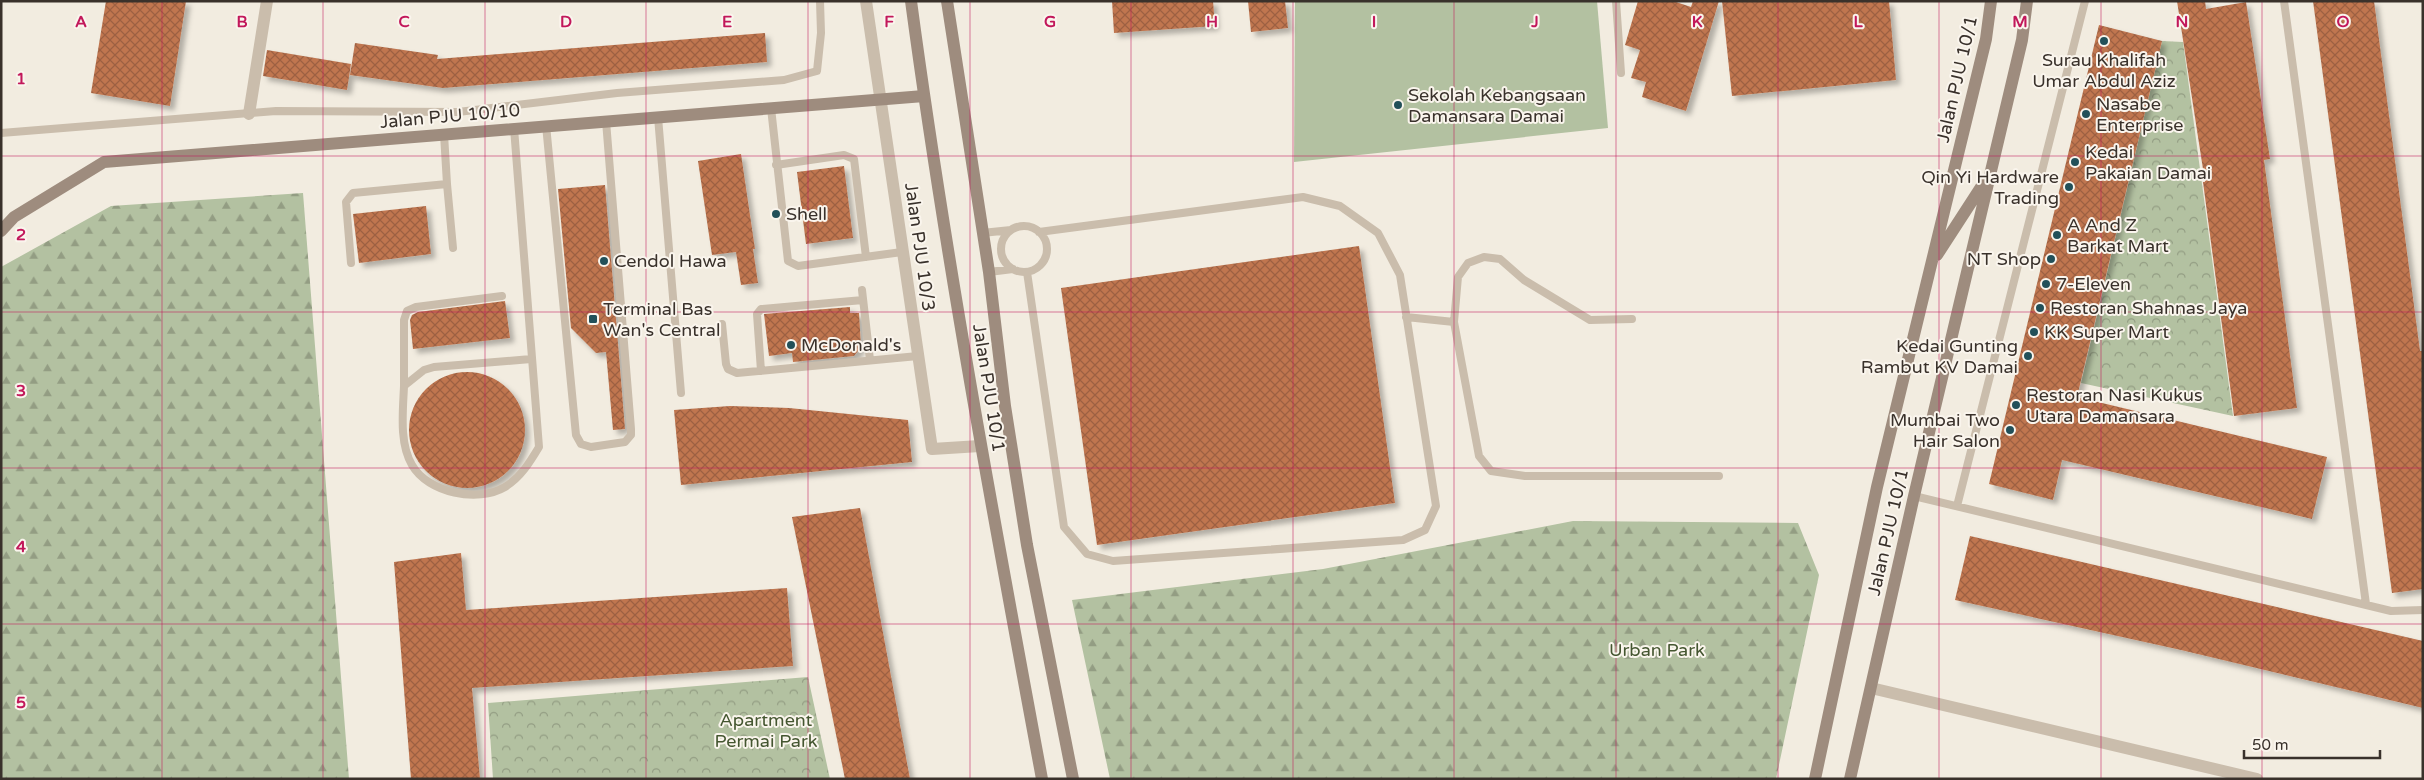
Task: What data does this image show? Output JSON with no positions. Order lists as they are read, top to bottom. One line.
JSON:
{"streets":{"street":["Jalan PJU 10/1","Jalan PJU 10/10","Jalan PJU 10/3"]},"crossings":[["Jalan PJU 10/1","Jalan PJU 10/10"],["Jalan PJU 10/1","Jalan PJU 10/3"],["Jalan PJU 10/10","Jalan PJU 10/3"]],"parks":["Urban Park","Apartment Permai Park"],"places":{"other":["Surau Khalifah Umar Abdul Aziz","Sekolah Kebangsaan Damansara Damai","Nasabe Enterprise","Kedai Pakaian Damai","Qin Yi Hardware Trading","Shell","A And Z Barkat Mart","NT Shop","Cendol Hawa","7-Eleven","Restoran Shahnas Jaya","KK Super Mart","McDonald's","Kedai Gunting Rambut KV Damai","Restoran Nasi Kukus Utara Damansara","Mumbai Two Hair Salon"],"transit":["Terminal Bas Wan's Central"]},"scale_bar":"50 m","grid":{"columns":["A","B","C","D","E","F","G","H","I","J","K","L","M","N","O"],"rows":["1","2","3","4","5"]}}
